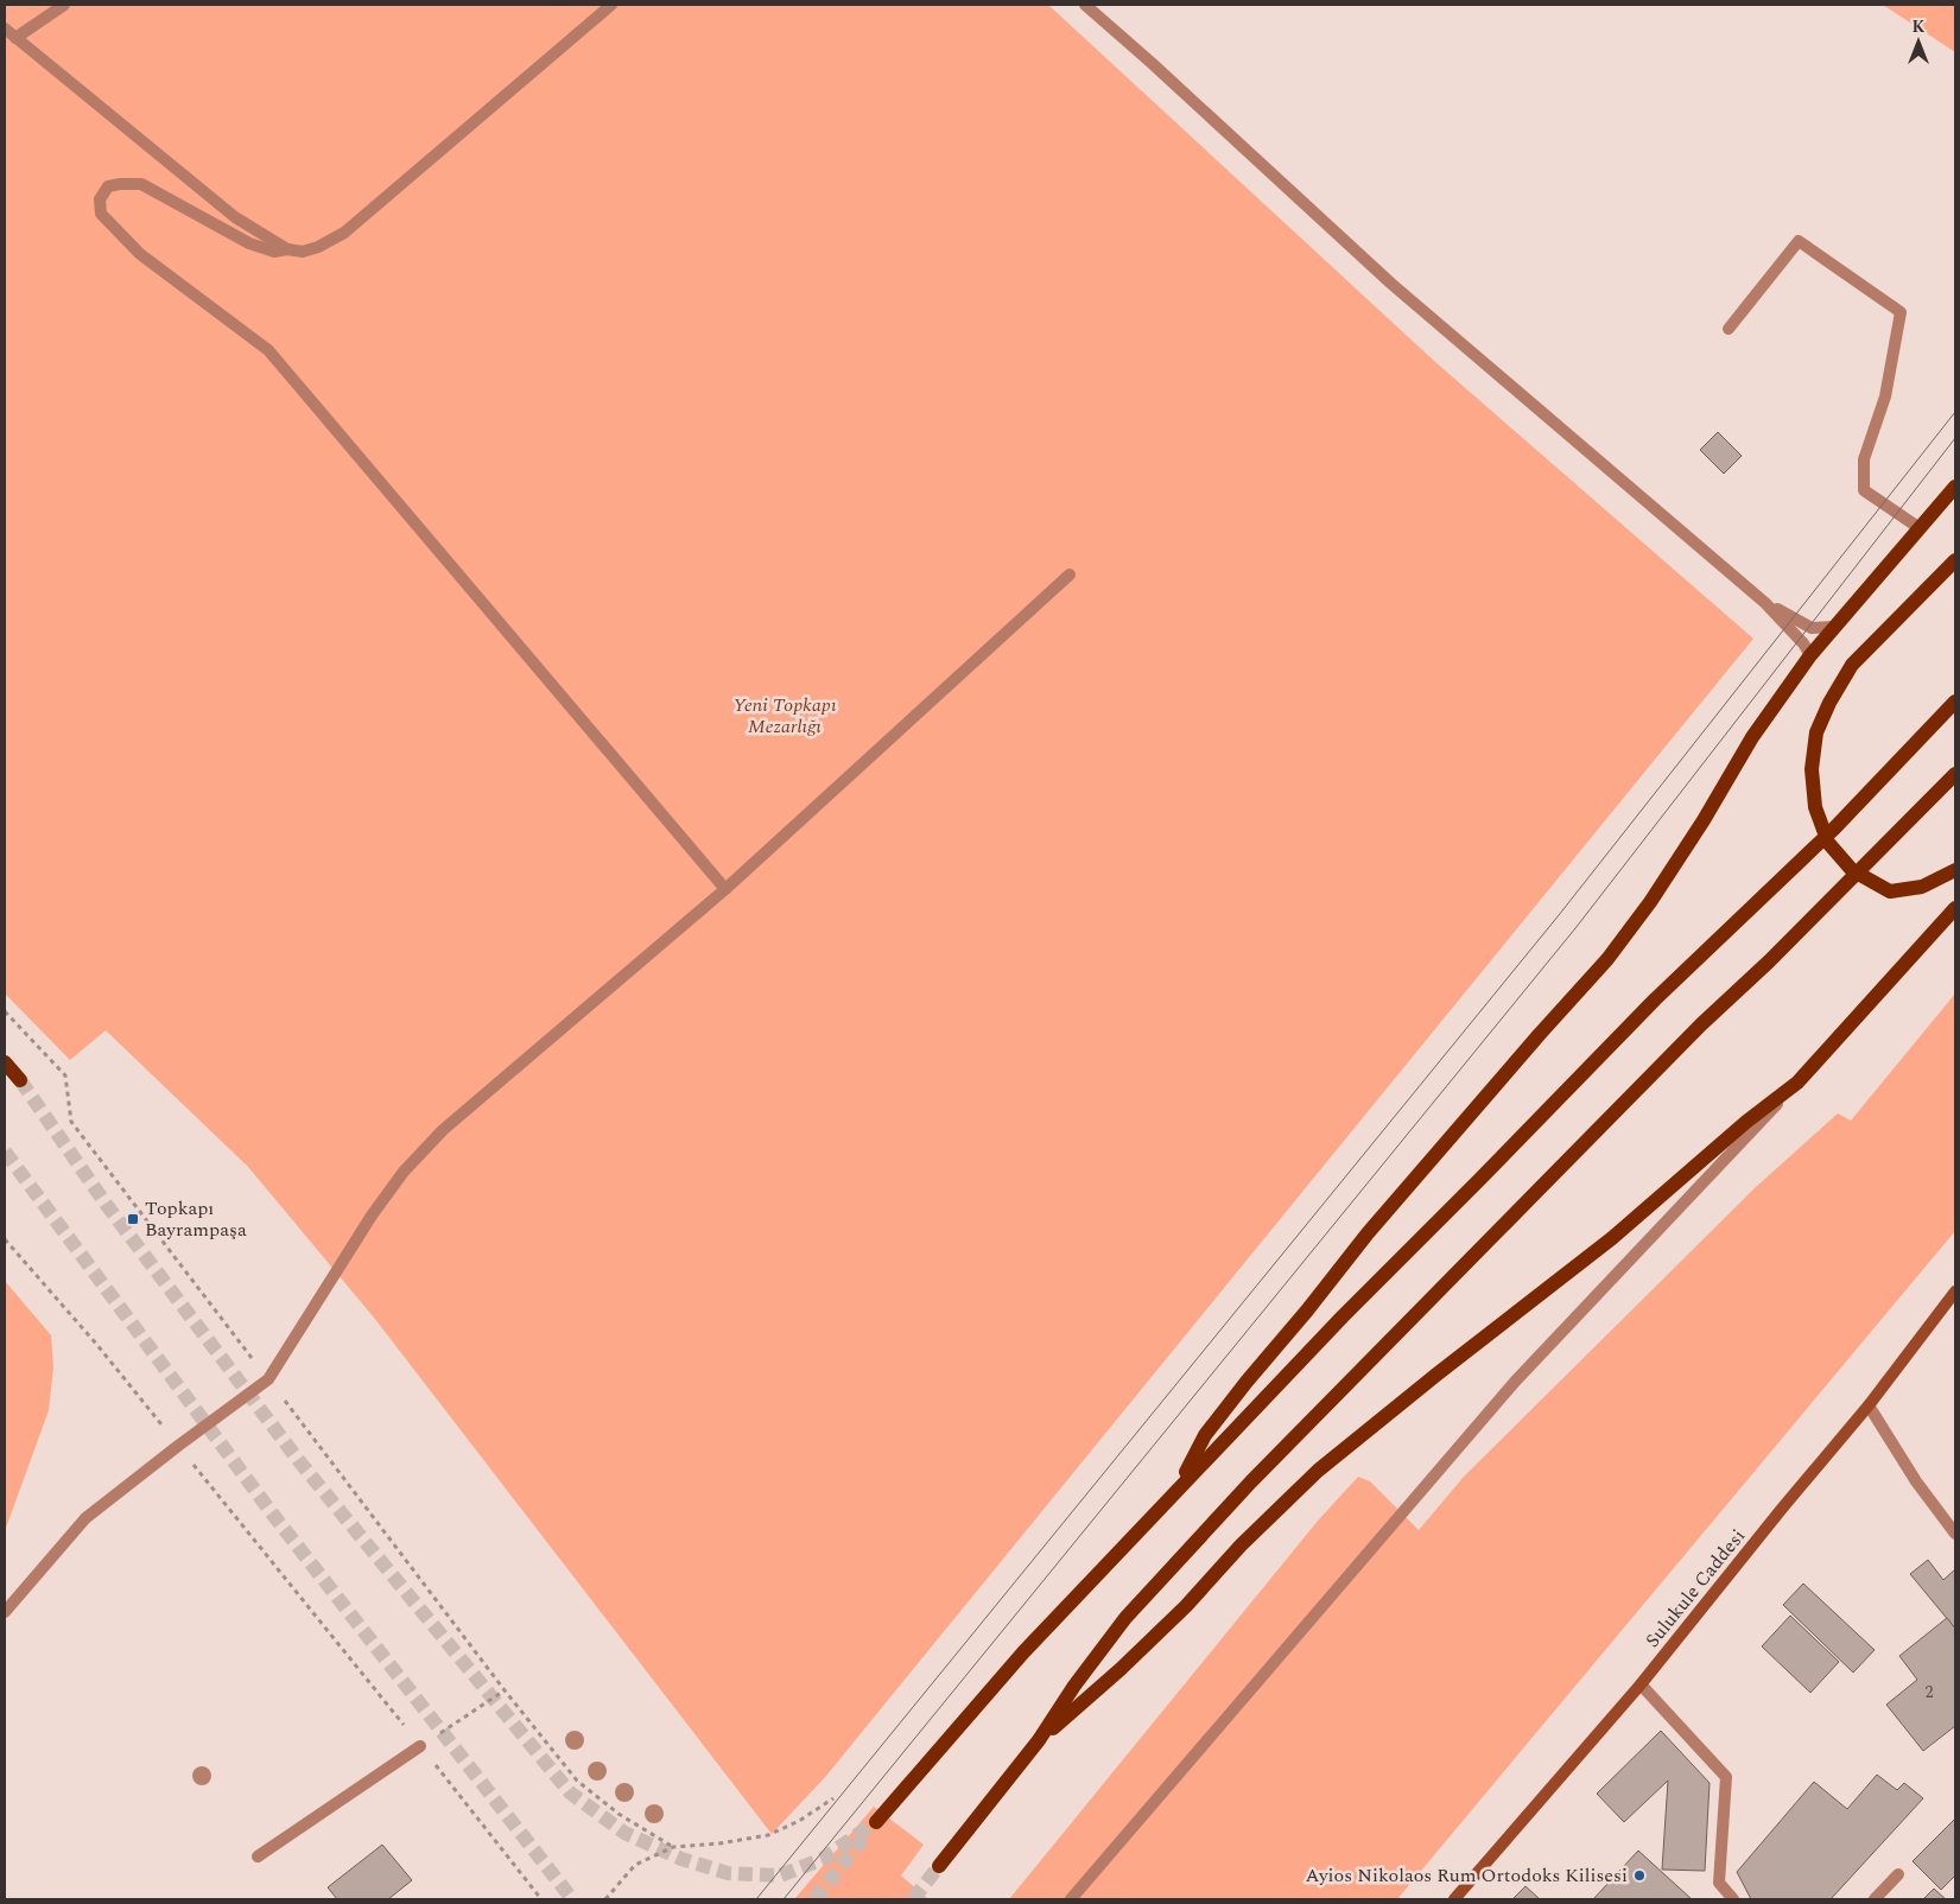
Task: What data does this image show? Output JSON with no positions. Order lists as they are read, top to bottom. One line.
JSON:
{"streets":{"street":["Sulukule Caddesi"]},"parks":["Yeni Topkapı Mezarlığı"],"places":{"transit":["Topkapı Bayrampaşa"],"other":["Ayios Nikolaos Rum Ortodoks Kilisesi"]},"house_numbers":["2"],"north":"top"}
